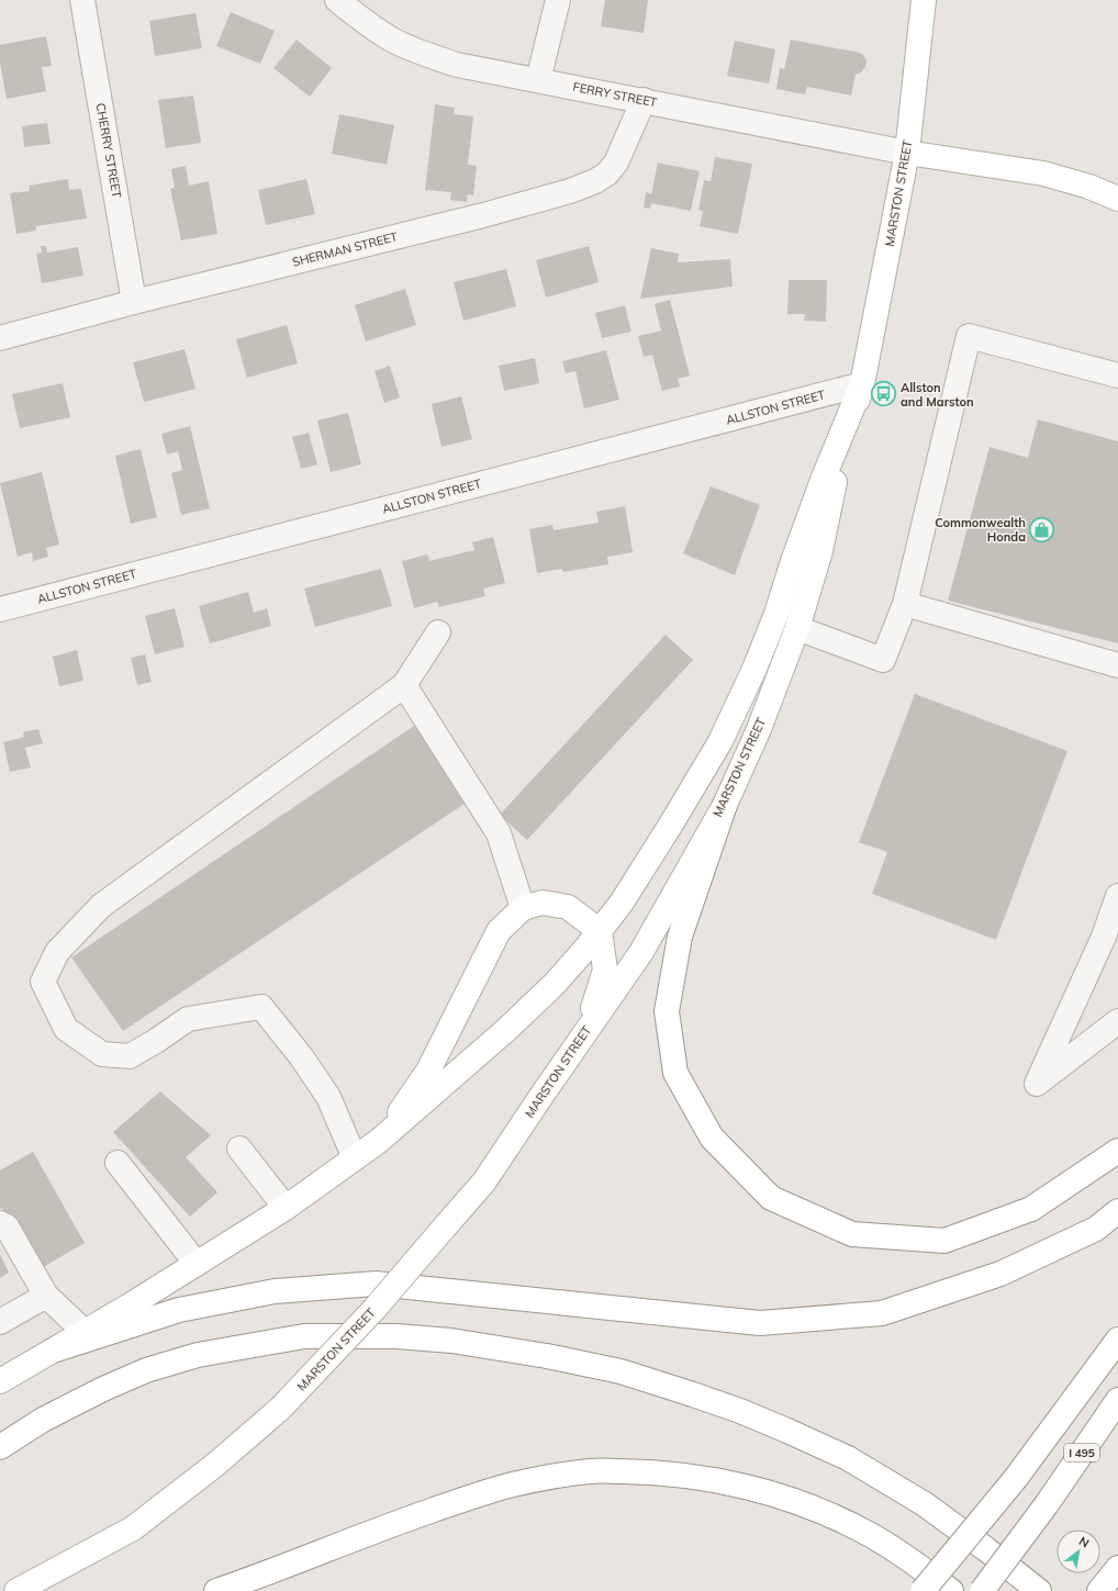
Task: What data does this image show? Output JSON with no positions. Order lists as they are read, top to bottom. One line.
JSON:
{"streets":{"main road":["MARSTON STREET","I 495"],"street":["FERRY STREET","CHERRY STREET","SHERMAN STREET","ALLSTON STREET"]},"crossings":[["FERRY STREET","MARSTON STREET"],["FERRY STREET","SHERMAN STREET"],["CHERRY STREET","SHERMAN STREET"],["MARSTON STREET","ALLSTON STREET"]],"places":{"bus stop":["Allston and Marston"],"shop":["Commonwealth Honda"]},"north":"top right"}
